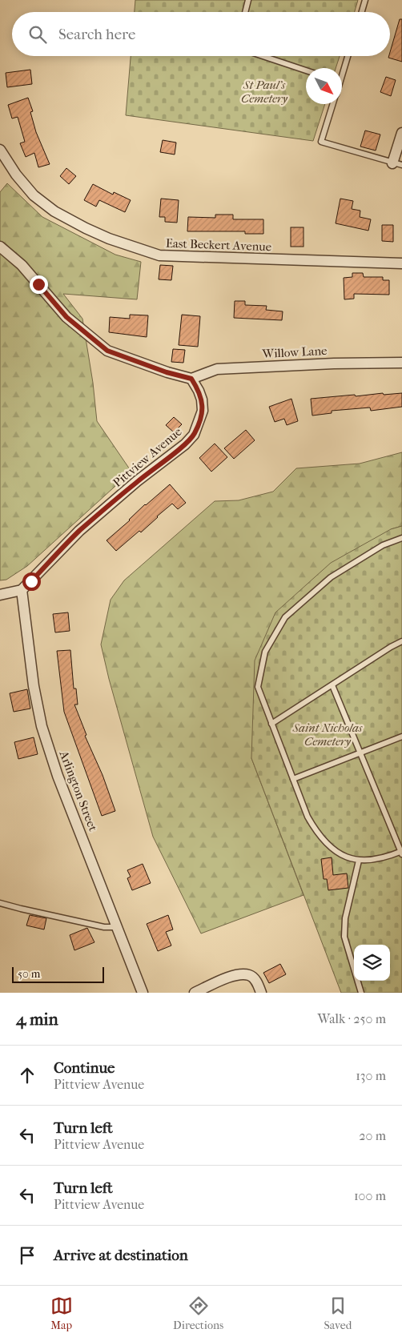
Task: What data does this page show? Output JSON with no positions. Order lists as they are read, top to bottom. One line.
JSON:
{"streets":{"street":["East Beckert Avenue","Willow Lane","Pittview Avenue","Arlington Street"]},"crossings":[["Willow Lane","Pittview Avenue"],["Pittview Avenue","Arlington Street"]],"parks":["St Paul's Cemetery","Saint Nicholas Cemetery"],"scale_bar":"50 m","north":"bottom right","page":{"search":"Search here","scale":"50 m","heading":["4 min","Walk · 250 m"],"list":[["Continue","Pittview Avenue","130 m"],["Turn left","Pittview Avenue","20 m"],["Turn left","Pittview Avenue","100 m"],"Arrive at destination"],"nav":["Map","Directions","Saved"]}}
